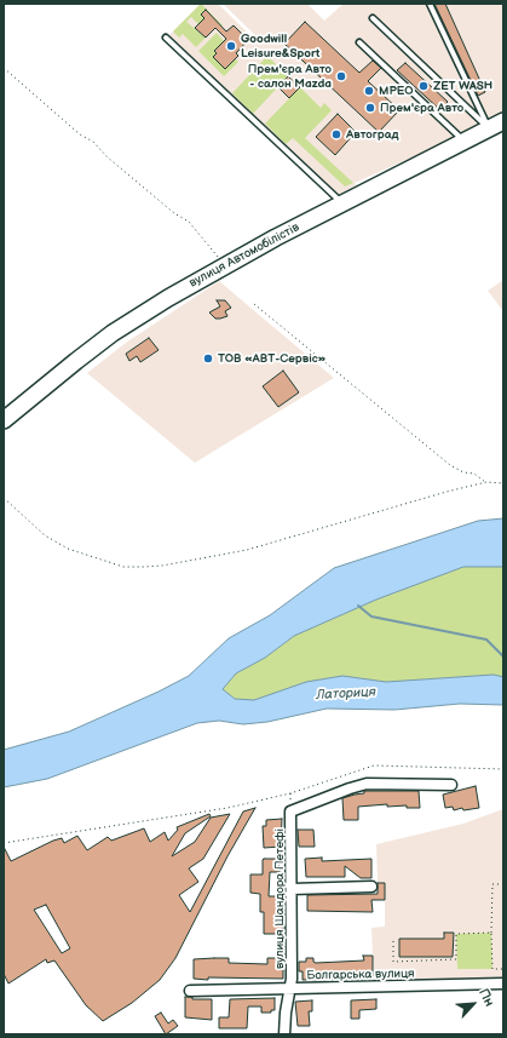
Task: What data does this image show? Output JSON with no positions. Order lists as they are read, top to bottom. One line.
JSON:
{"streets":{"highway":["вулиця Автомобілістів"],"street":["вулиця Шандора Петефі","Болгарська вулиця"]},"crossings":[["вулиця Шандора Петефі","Болгарська вулиця"]],"water":["Латориця"],"places":["Goodwill Leisure&Sport","Прем'єра Авто - салон Mazda","ZET WASH","МРЕО","Прем'єра Авто","Автоград","ТОВ «АВТ-Сервіс»"],"north":"top right"}
